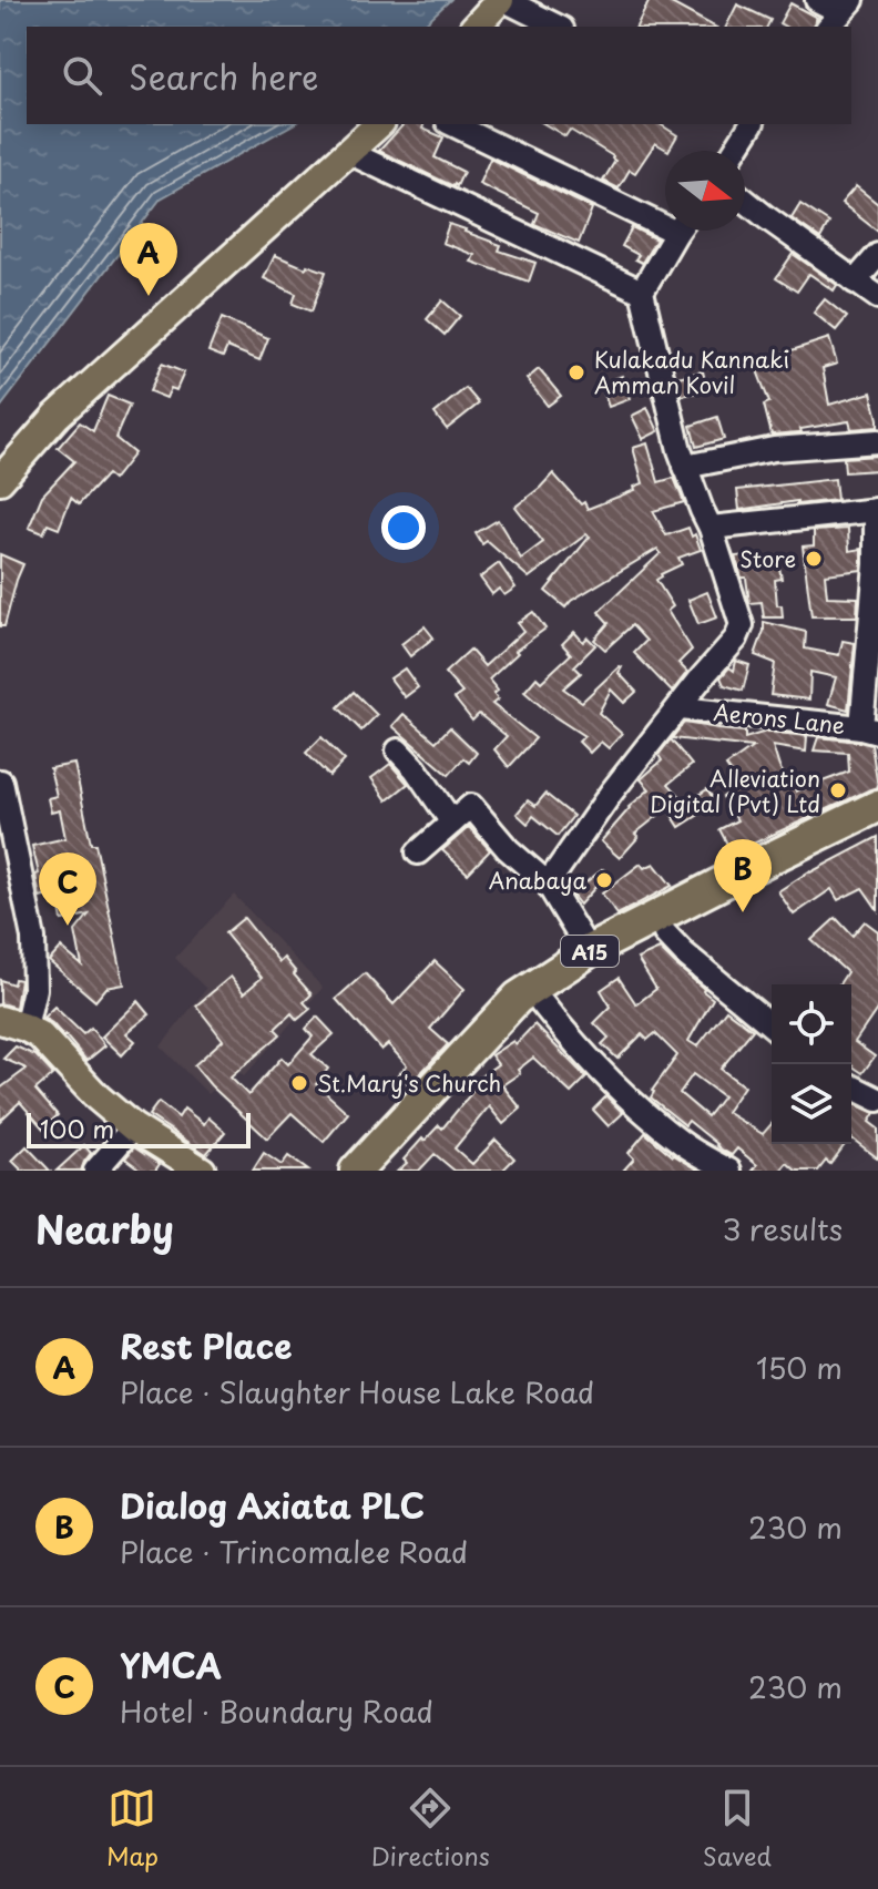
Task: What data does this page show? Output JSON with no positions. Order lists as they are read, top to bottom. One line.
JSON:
{"streets":{"highway":["A15"],"street":["Aerons Lane"]},"places":["Kulakadu Kannaki Amman Kovil","Store","Alleviation Digital (Pvt) Ltd","Anabaya","St.Mary's Church"],"scale_bar":"100 m","north":"right","page":{"search":"Search here","pins":["A","B","C"],"scale":"100 m","heading":["Nearby","3 results"],"list":[{"mark":"A","name":"Rest Place","note":"Place · Slaughter House Lake Road","value":"150 m"},{"mark":"B","name":"Dialog Axiata PLC","note":"Place · Trincomalee Road","value":"230 m"},{"mark":"C","name":"YMCA","note":"Hotel · Boundary Road","value":"230 m"}],"nav":["Map","Directions","Saved"]}}
